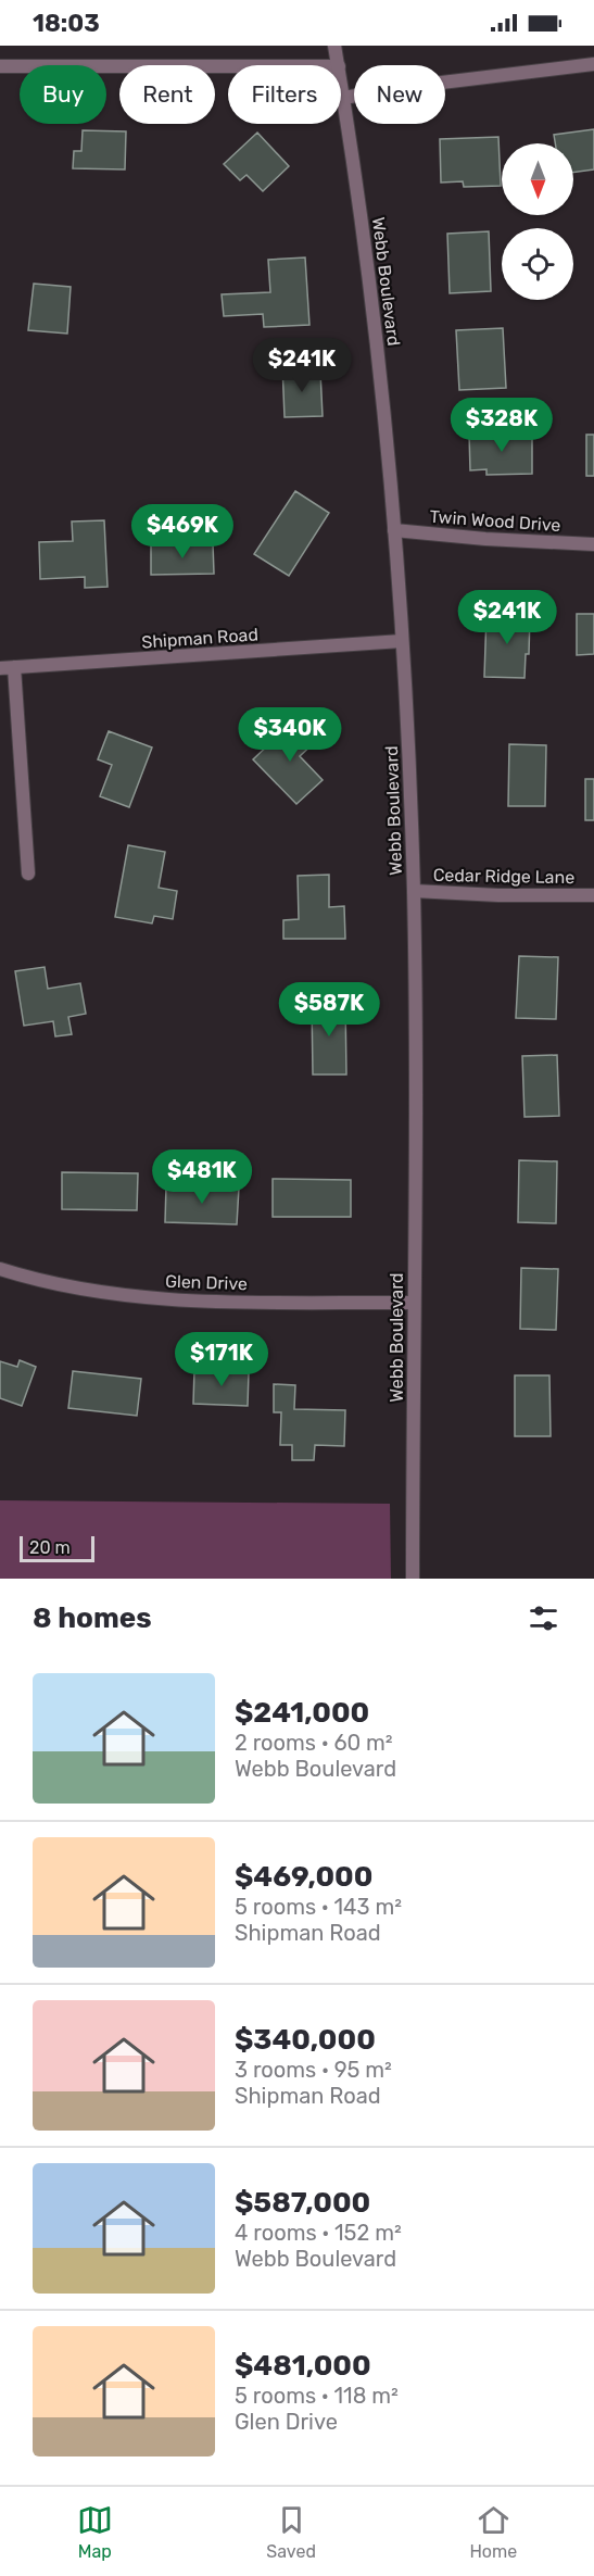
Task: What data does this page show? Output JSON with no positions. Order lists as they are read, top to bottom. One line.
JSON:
{"streets":{"street":["Webb Boulevard","Twin Wood Drive","Shipman Road","Cedar Ridge Lane","Glen Drive"]},"crossings":[["Webb Boulevard","Twin Wood Drive"],["Webb Boulevard","Shipman Road"],["Webb Boulevard","Cedar Ridge Lane"],["Webb Boulevard","Glen Drive"]],"scale_bar":"20 m","north":"bottom","page":{"status":"18:03","chip":["Buy","Rent","Filters","New"],"price":["$241K","$328K","$469K","$241K","$340K","$587K","$481K","$171K"],"scale":"20 m","heading":"8 homes","list":[{"name":"$241,000","note":"2 rooms · 60 m² · Webb Boulevard"},{"name":"$469,000","note":"5 rooms · 143 m² · Shipman Road"},{"name":"$340,000","note":"3 rooms · 95 m² · Shipman Road"},{"name":"$587,000","note":"4 rooms · 152 m² · Webb Boulevard"},{"name":"$481,000","note":"5 rooms · 118 m² · Glen Drive"}],"tabs":["Map","Saved","Home"]}}
